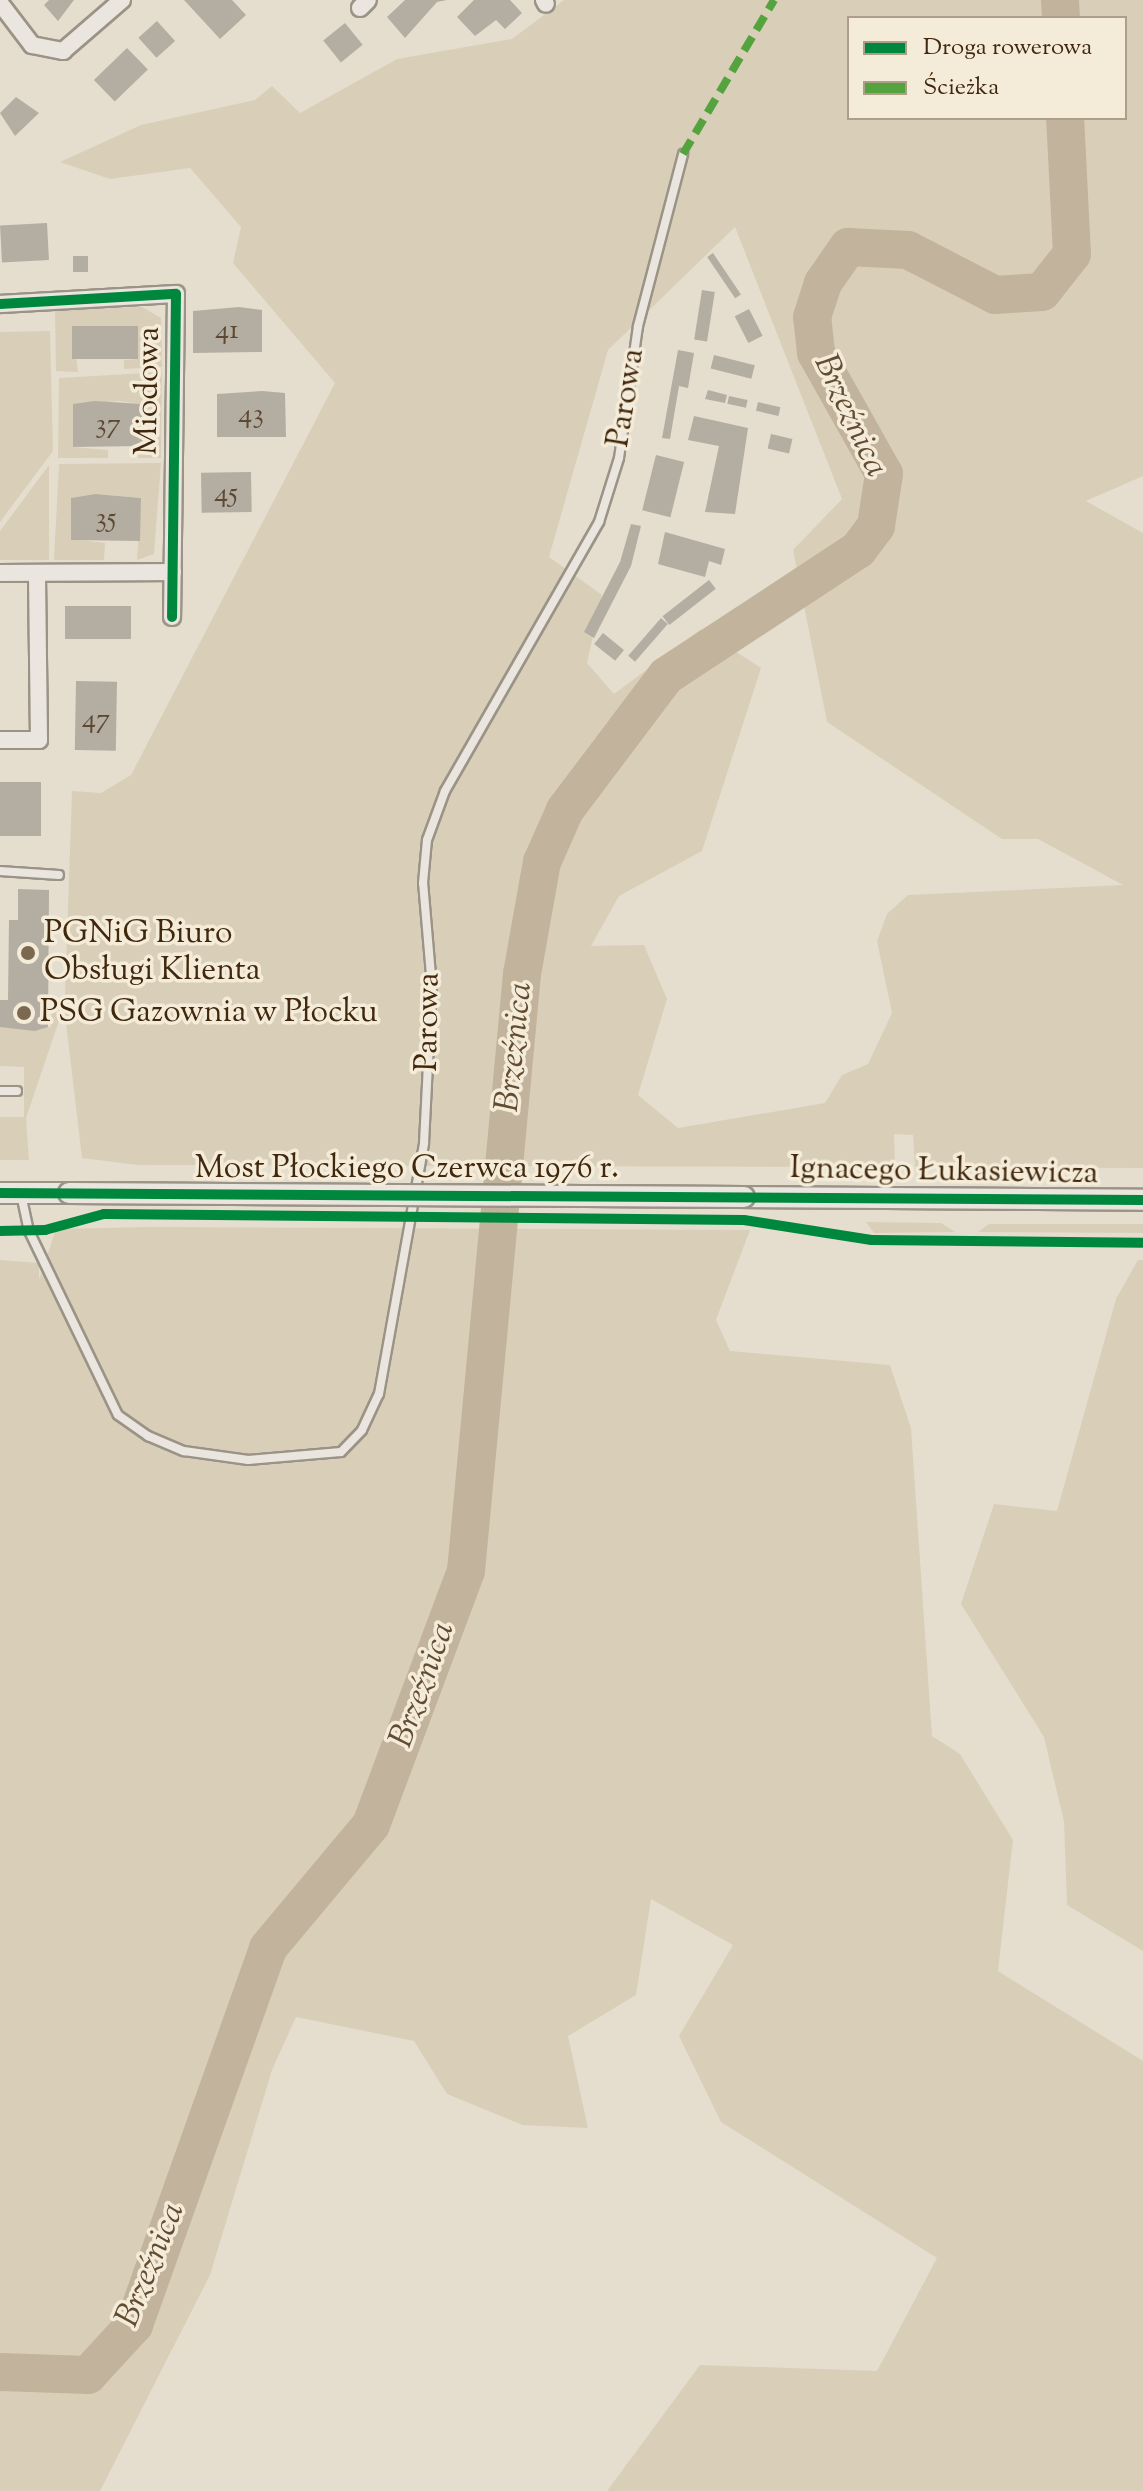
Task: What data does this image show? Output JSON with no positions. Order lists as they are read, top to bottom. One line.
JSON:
{"streets":{"street":["Miodowa","Most Płockiego Czerwca 1976 r.","Ignacego Łukasiewicza"],"lane":["Parowa"]},"crossings":[["Parowa","Most Płockiego Czerwca 1976 r."],["Most Płockiego Czerwca 1976 r.","Ignacego Łukasiewicza"]],"water":["Brzeźnica"],"places":["PGNiG Biuro Obsługi Klienta","PSG Gazownia w Płocku"],"house_numbers":["41","43","37","45","35","47"],"legend":["Droga rowerowa","Ścieżka"]}
